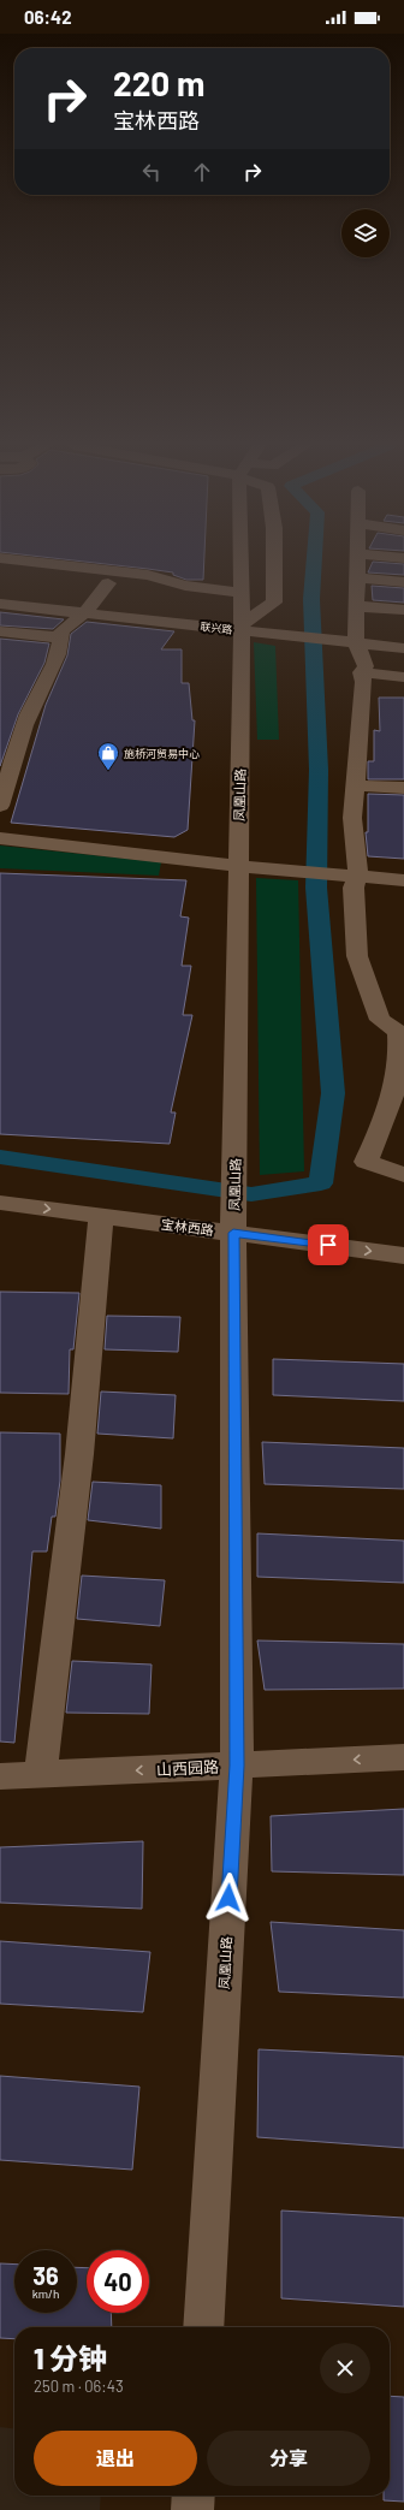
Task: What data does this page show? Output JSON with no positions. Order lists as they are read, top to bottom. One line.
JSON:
{"streets":{"street":["联兴路","凤凰山路","宝林西路","山西园路"]},"crossings":[["联兴路","凤凰山路"],["凤凰山路","宝林西路"],["凤凰山路","山西园路"]],"one_way":["宝林西路","山西园路"],"places":{"shop":["施桥河贸易中心"]},"page":{"status":"06:42","turn":["220 m","宝林西路"],"speed":"36 km/h","limit":"40","heading":["1 分钟","250 m · 06:43"],"buttons":["退出","分享"]}}
